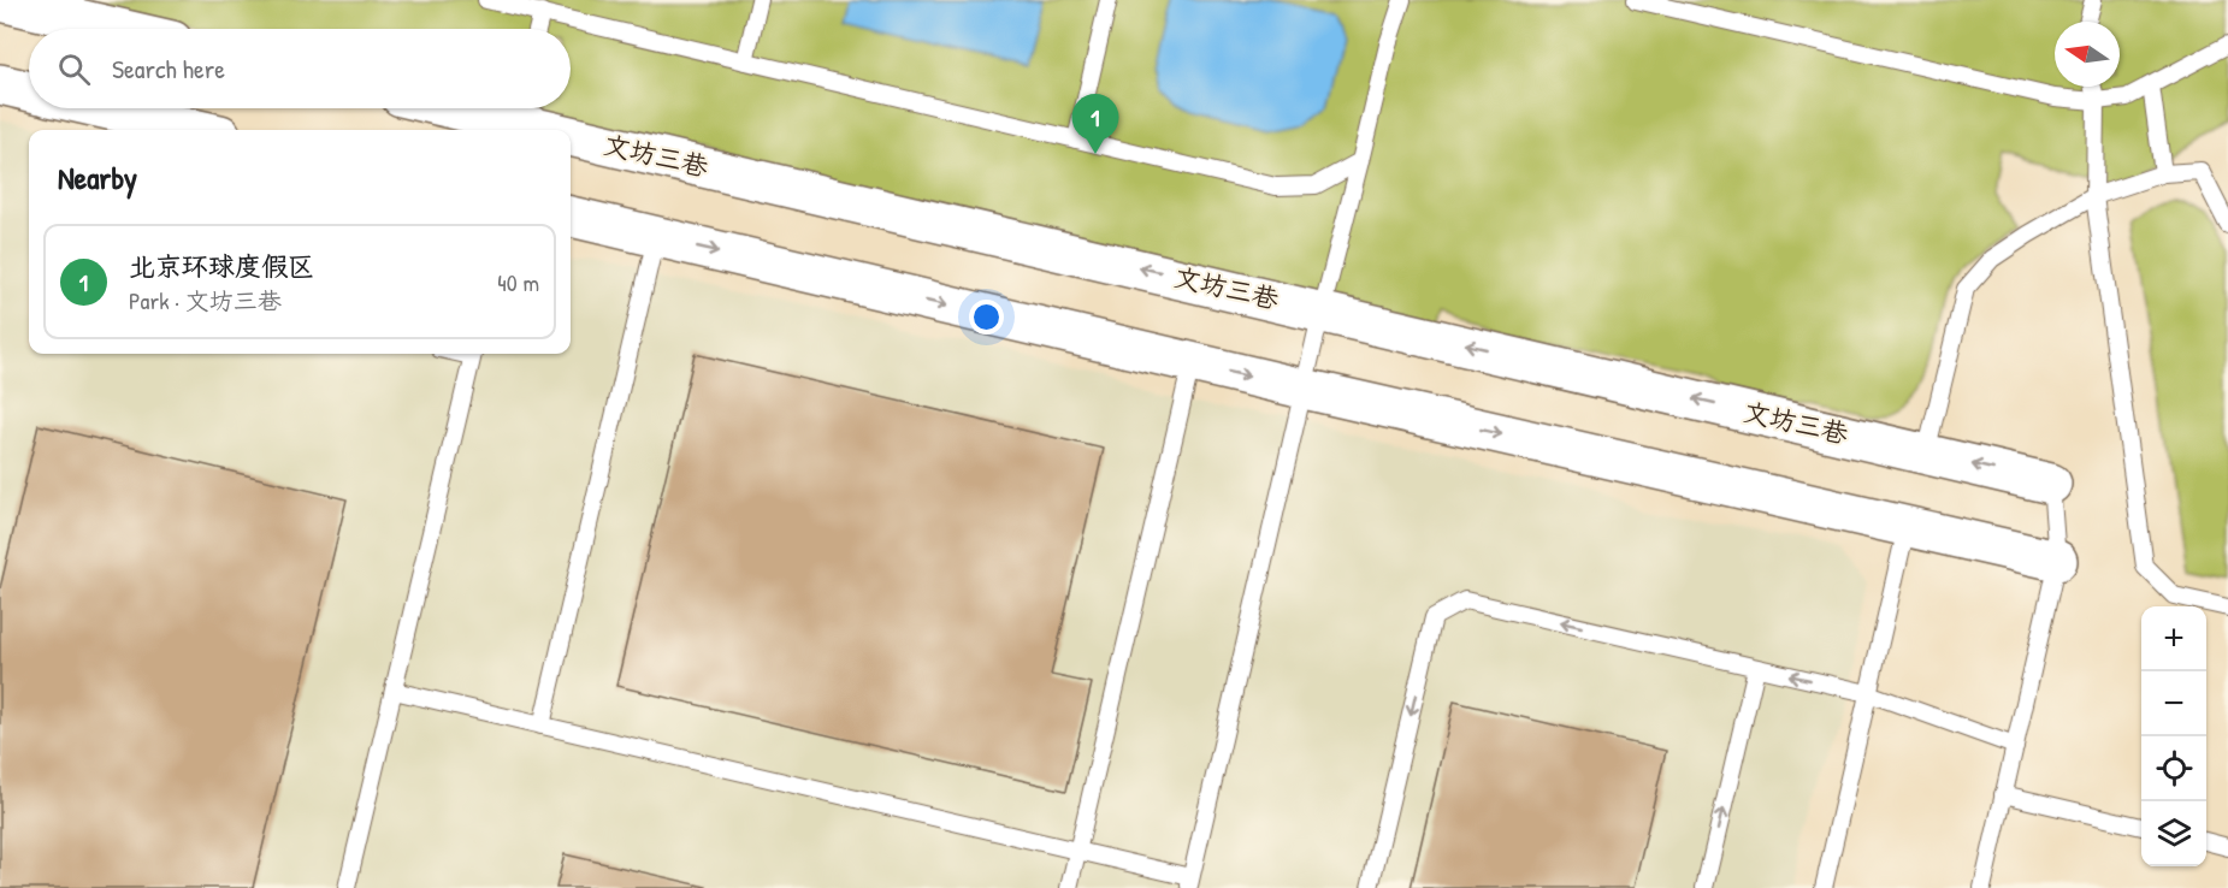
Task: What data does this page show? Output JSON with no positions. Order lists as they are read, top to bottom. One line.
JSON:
{"streets":{"main road":["文坊三巷"]},"north":"left","page":{"search":"Search here","pins":"1","heading":"Nearby","list":[{"mark":"1","name":"北京环球度假区","note":"Park · 文坊三巷","value":"40 m"}],"map_buttons":["+","−"]}}
